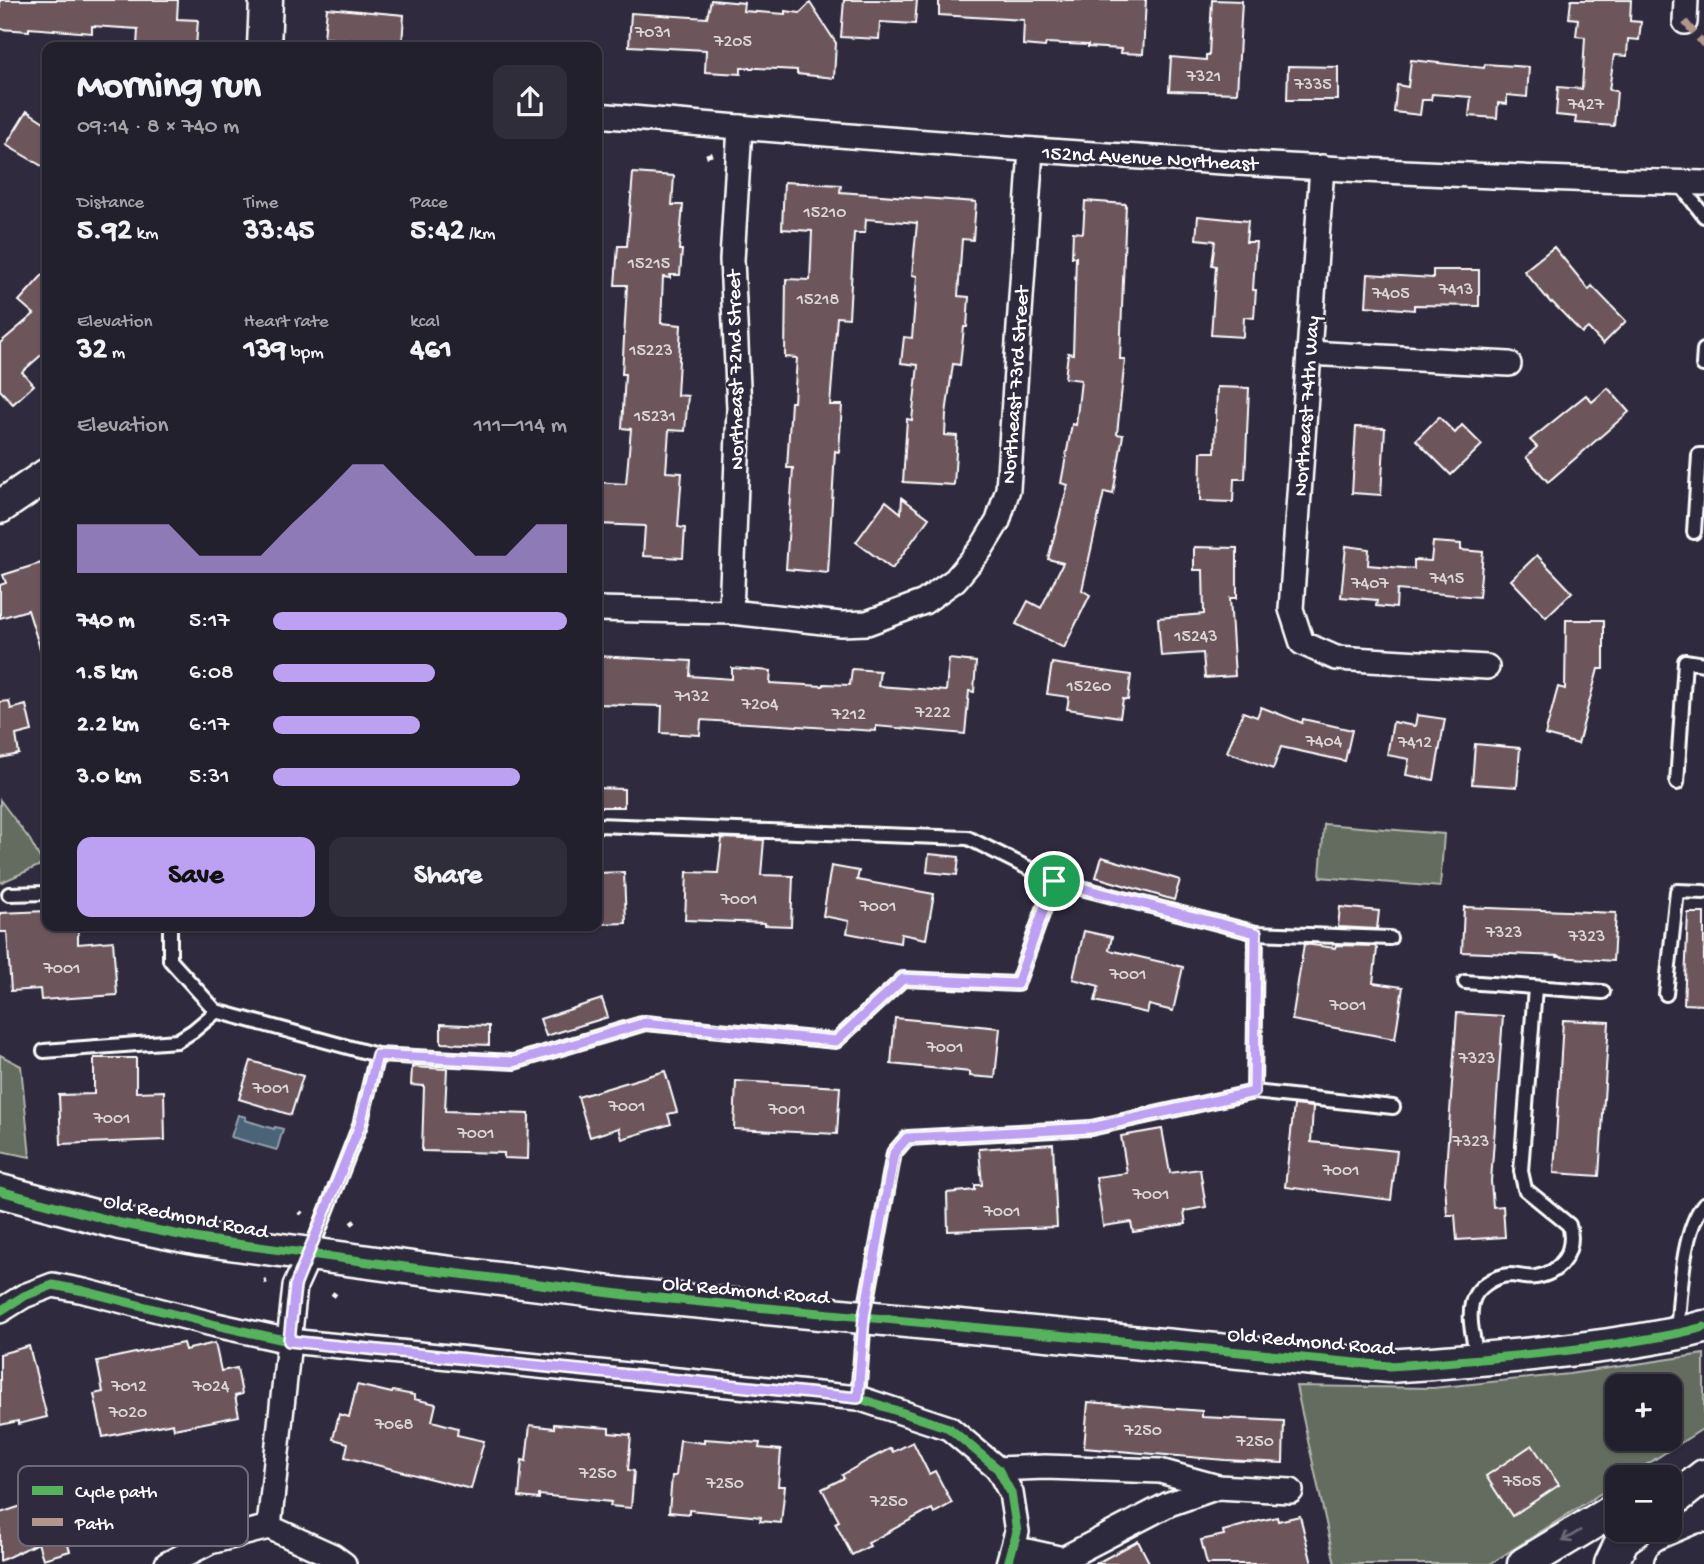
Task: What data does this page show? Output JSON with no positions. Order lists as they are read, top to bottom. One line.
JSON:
{"streets":{"main road":["Old Redmond Road"],"street":["152nd Avenue Northeast","Northeast 72nd Street","Northeast 73rd Street","Northeast 74th Way"]},"crossings":[["152nd Avenue Northeast","Northeast 72nd Street"],["152nd Avenue Northeast","Northeast 73rd Street"],["152nd Avenue Northeast","Northeast 74th Way"],["Northeast 72nd Street","Northeast 73rd Street"]],"house_numbers":["7031","7205","7321","7335","7427","15210","15215","7413","7405","15218","15223","15231","7415","7407","15243","15260","7132","7204","7222","7212","7404","7412","7001","7001","7323","7323","7001","7001","7001","7001","7323","7001","7001","7001","7001","7001","7323","7001","7001","7001","7012","7024","7020","7068","7250","7250","7250","7505","7250","7250"],"legend":["Cycle path","Path"],"page":{"heading":["Morning run","09:14 · 8 × 740 m"],"stats":[["Distance","5.92 km"],["Time","33:45"],["Pace","5:42 /km"],["Elevation","32 m"],["Heart rate","139 bpm"],["kcal","461"]],"chart":["Elevation","111–114 m"],"list":[{"name":"740 m","note":"5:17"},{"name":"1.5 km","note":"6:08"},{"name":"2.2 km","note":"6:17"},{"name":"3.0 km","note":"5:31"}],"buttons":["Save","Share"],"map_buttons":["+","−"]}}
